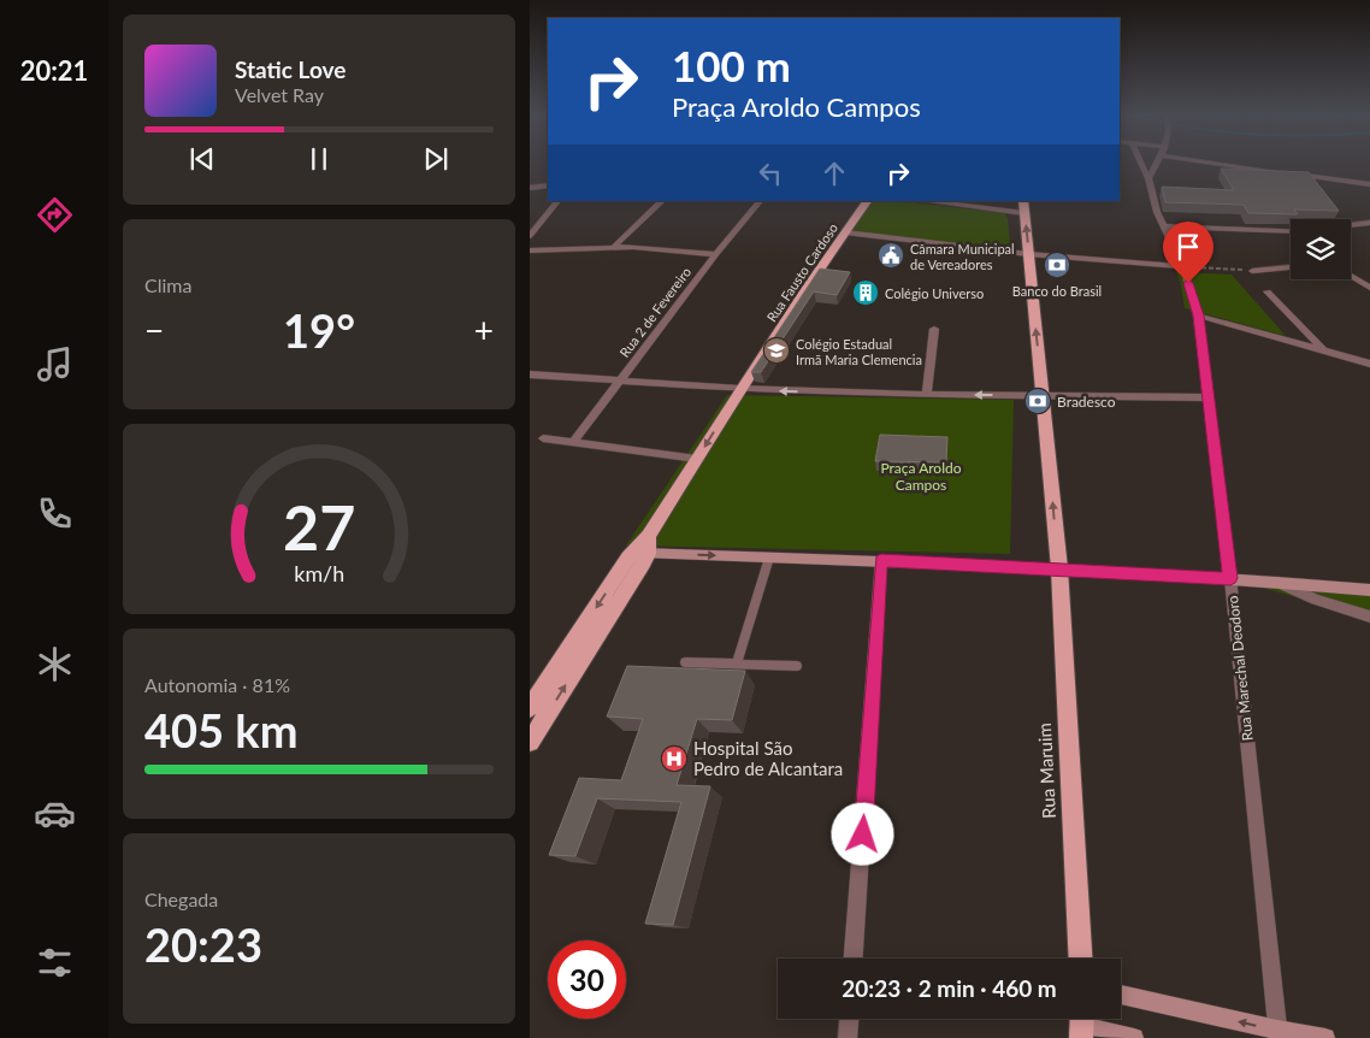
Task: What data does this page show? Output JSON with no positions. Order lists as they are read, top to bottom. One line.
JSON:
{"streets":{"main road":["Rua Fausto Cardoso","Rua Maruim"],"street":["Rua 2 de Fevereiro","Rua Marechal Deodoro"]},"parks":["Praça Aroldo Campos"],"places":{"public building":["Câmara Municipal de Vereadores"],"bank":["Banco do Brasil","Bradesco"],"building":["Colégio Universo"],"school or university":["Colégio Estadual Irmã Maria Clemencia"],"hospital":["Hospital São Pedro de Alcantara"]},"page":{"tabs":"20:21","turn":["100 m","Praça Aroldo Campos"],"song":["Static Love","Velvet Ray"],"tile":["Clima",["Autonomia · 81%","405 km"],["Chegada","20:23"]],"heat":["−","19°","+"],"limit":"30","trip":"20:23 · 2 min · 460 m","gauge":["27","km/h"]}}
